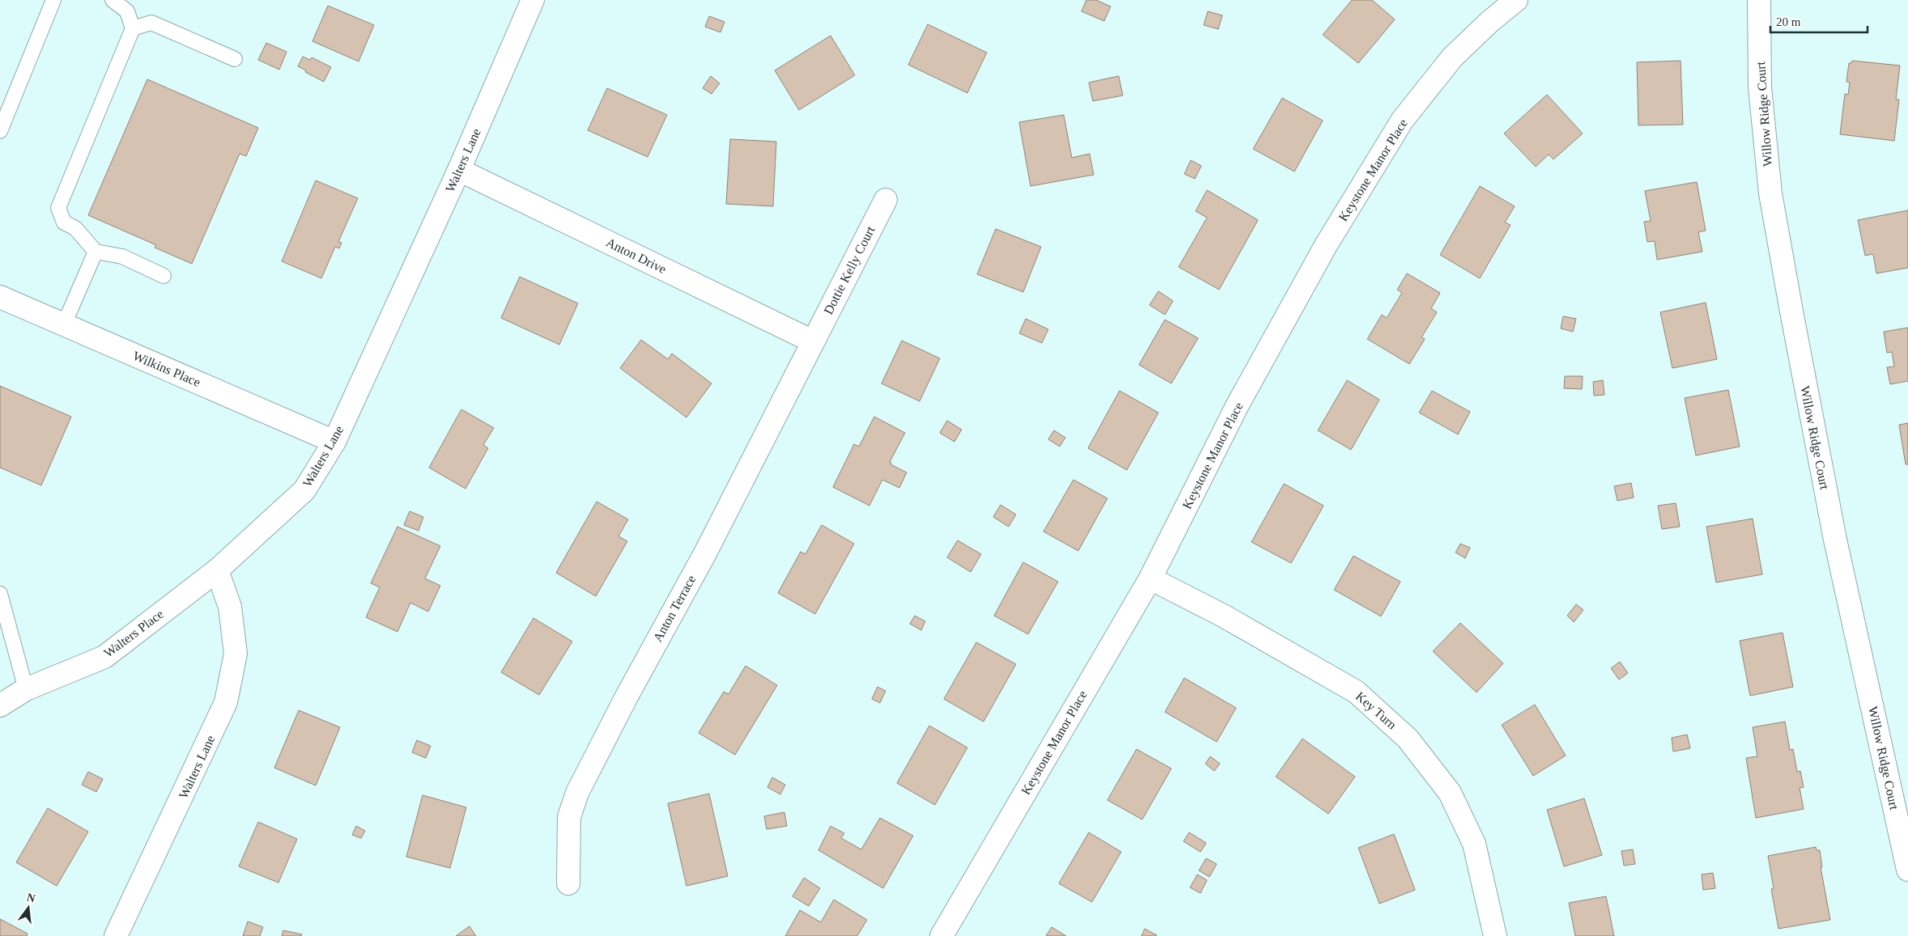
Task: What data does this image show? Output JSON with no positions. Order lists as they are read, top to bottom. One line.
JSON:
{"streets":{"street":["Willow Ridge Court","Walters Lane","Keystone Manor Place","Anton Drive","Dottie Kelly Court","Wilkins Place","Anton Terrace","Walters Place","Key Turn"]},"crossings":[["Walters Lane","Anton Drive"],["Walters Lane","Wilkins Place"],["Walters Lane","Walters Place"],["Keystone Manor Place","Key Turn"],["Anton Drive","Dottie Kelly Court"],["Anton Drive","Anton Terrace"],["Dottie Kelly Court","Anton Terrace"]],"scale_bar":"20 m","north":"top"}
